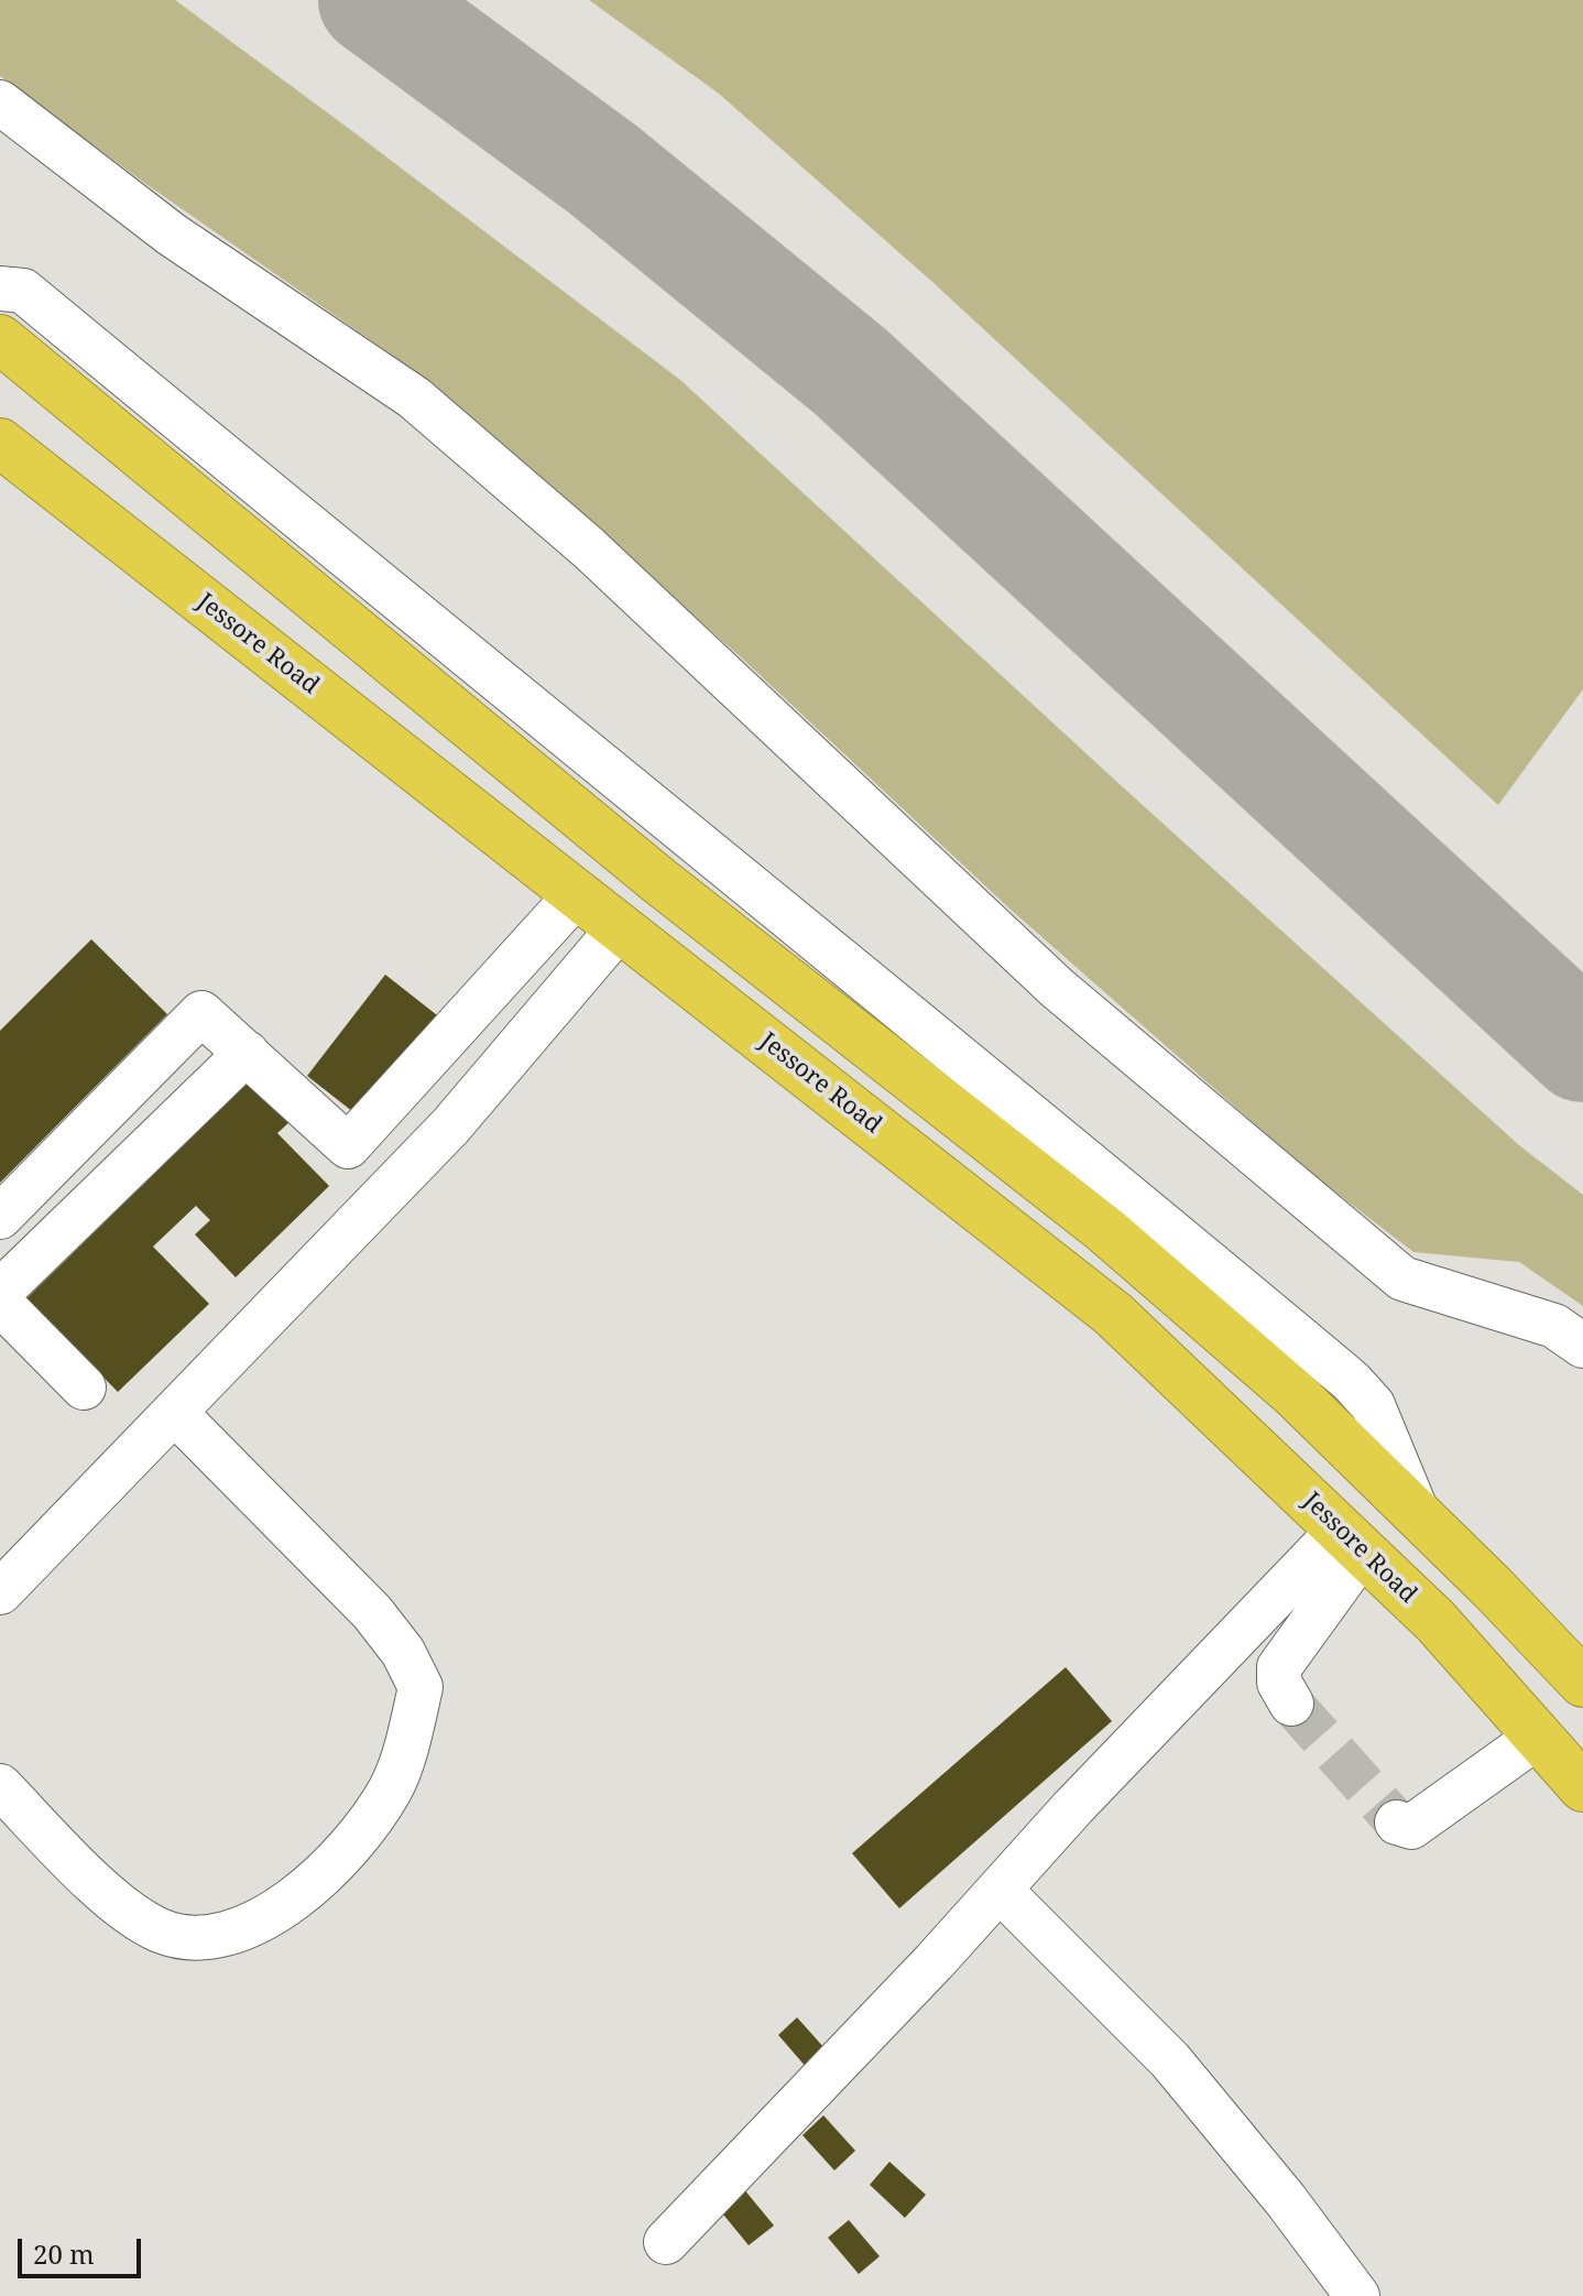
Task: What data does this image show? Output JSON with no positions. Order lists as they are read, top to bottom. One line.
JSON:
{"streets":{"highway":["Jessore Road"]},"scale_bar":"20 m"}
